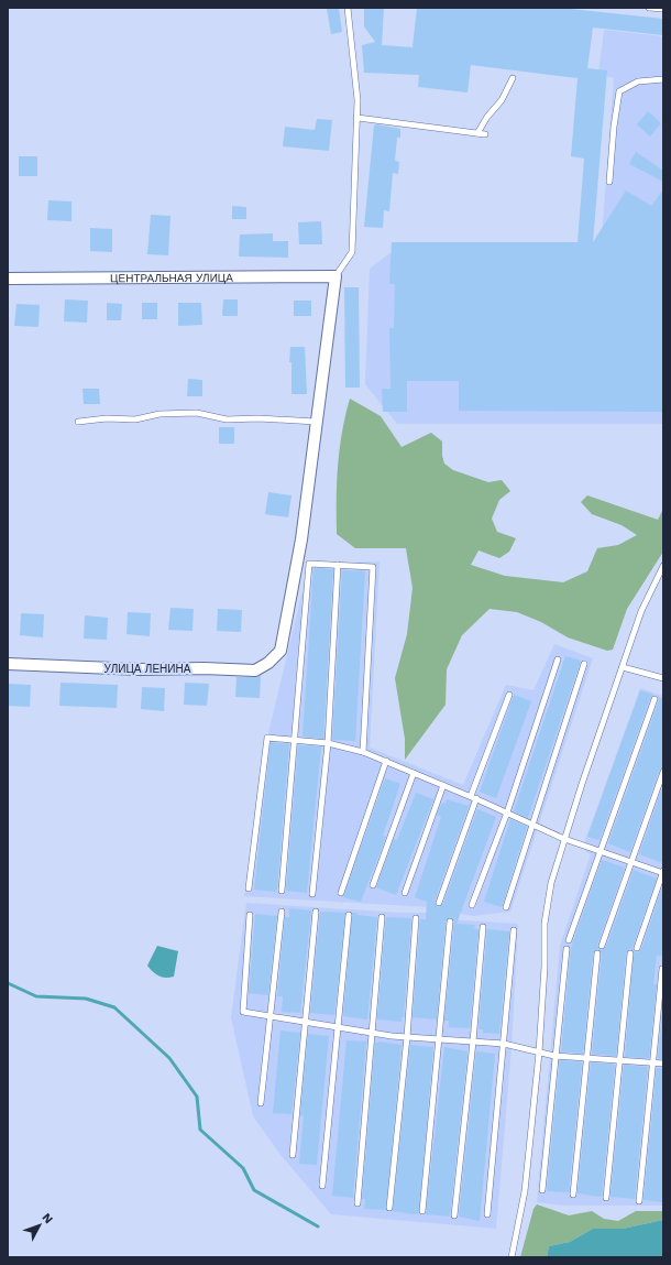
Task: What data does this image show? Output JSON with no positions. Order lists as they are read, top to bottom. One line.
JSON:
{"streets":{"street":["ЦЕНТРАЛЬНАЯ УЛИЦА","УЛИЦА ЛЕНИНА"]},"north":"top right"}
